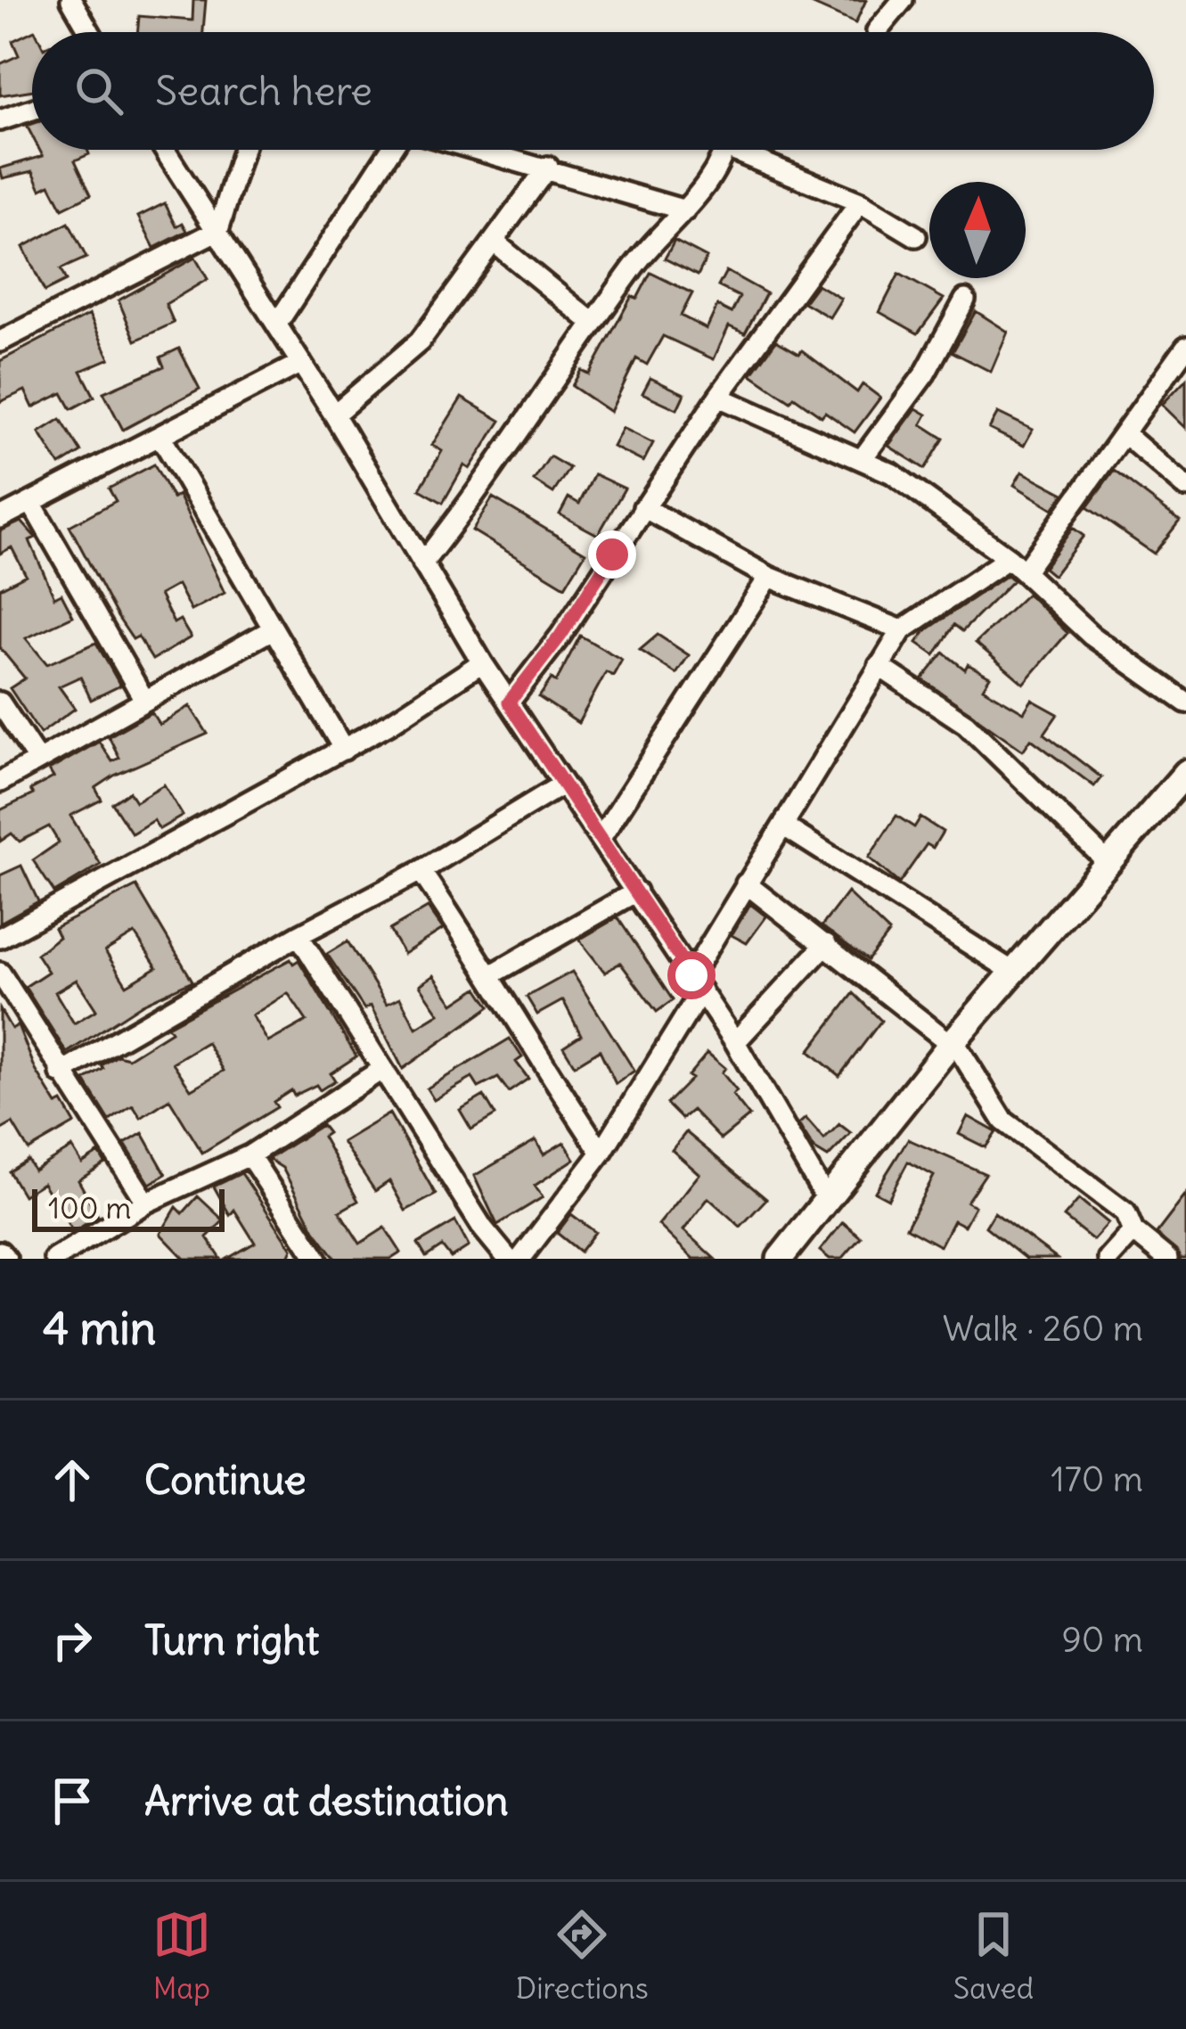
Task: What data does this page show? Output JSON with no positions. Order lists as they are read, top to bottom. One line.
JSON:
{"scale_bar":"100 m","north":"top","page":{"search":"Search here","scale":"100 m","heading":["4 min","Walk · 260 m"],"list":[["Continue","170 m"],["Turn right","90 m"],"Arrive at destination"],"nav":["Map","Directions","Saved"]}}
